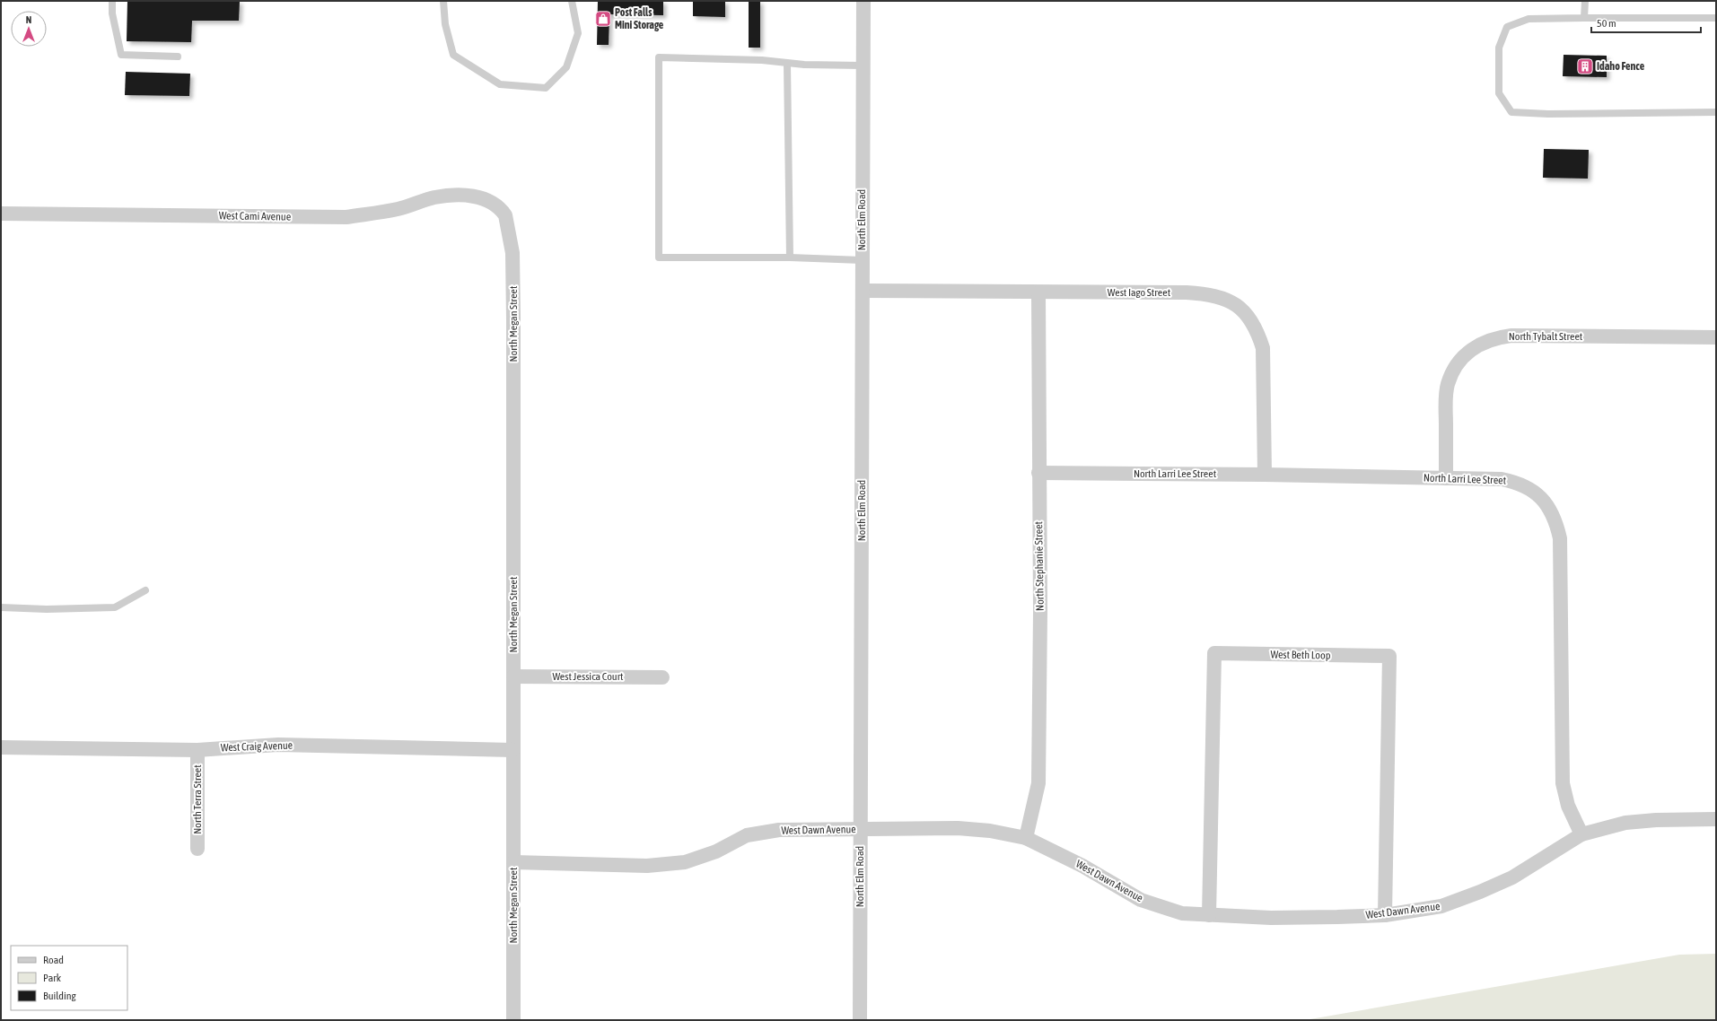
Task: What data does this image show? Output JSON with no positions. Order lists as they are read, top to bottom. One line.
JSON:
{"streets":{"street":["West Cami Avenue","North Elm Road","West Iago Street","North Megan Street","North Tybalt Street","North Larri Lee Street","North Stephanie Street","West Beth Loop","West Jessica Court","West Craig Avenue","North Terra Street","West Dawn Avenue"]},"crossings":[["West Cami Avenue","North Megan Street"],["North Elm Road","West Iago Street"],["North Elm Road","West Dawn Avenue"],["West Iago Street","North Larri Lee Street"],["West Iago Street","North Stephanie Street"],["North Megan Street","West Jessica Court"],["North Megan Street","West Craig Avenue"],["North Megan Street","West Dawn Avenue"],["North Tybalt Street","North Larri Lee Street"],["North Larri Lee Street","North Stephanie Street"],["North Larri Lee Street","West Dawn Avenue"],["North Stephanie Street","West Dawn Avenue"],["West Beth Loop","West Dawn Avenue"],["West Craig Avenue","North Terra Street"]],"places":{"shop":["Post Falls Mini Storage"],"building":["Idaho Fence"]},"legend":["Road","Park","Building"],"scale_bar":"50 m","north":"top"}
